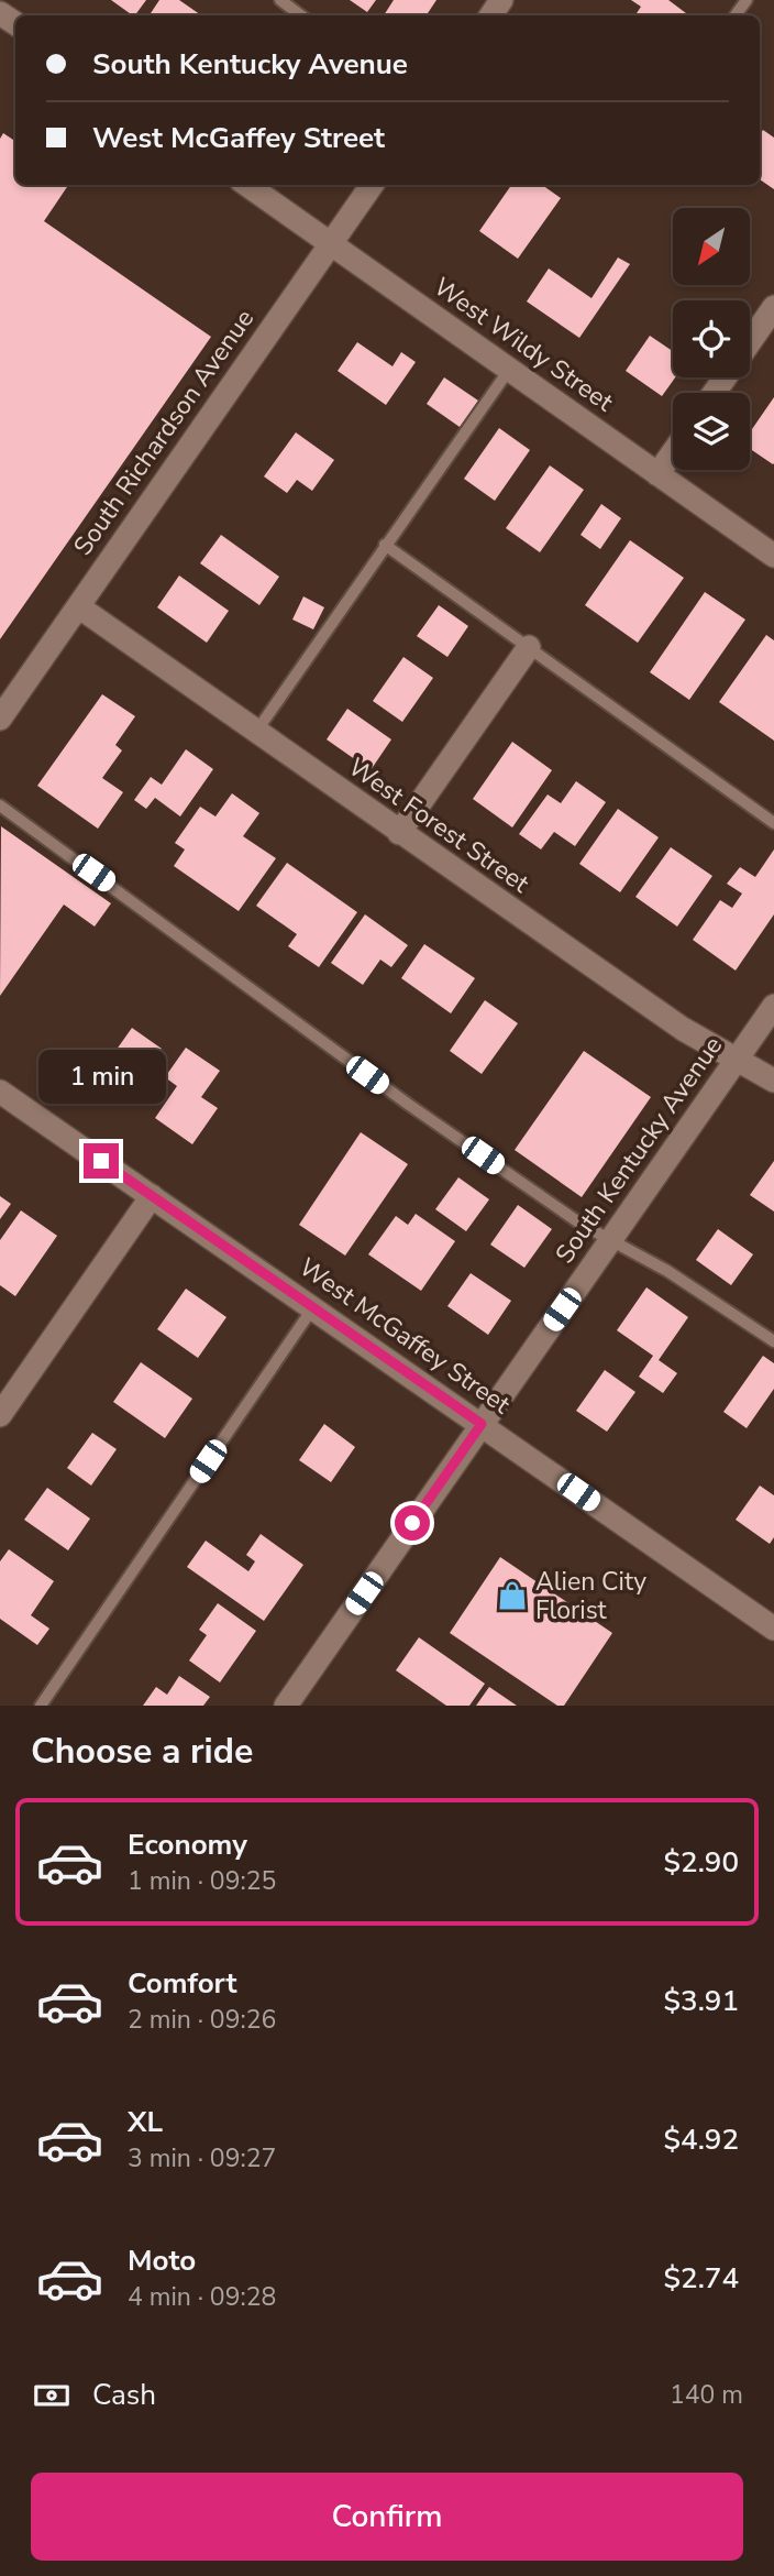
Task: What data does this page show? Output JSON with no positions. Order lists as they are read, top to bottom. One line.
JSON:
{"streets":{"street":["West Wildy Street","South Richardson Avenue","West Forest Street","South Kentucky Avenue","West McGaffey Street"]},"crossings":[["West Wildy Street","South Richardson Avenue"],["South Richardson Avenue","West Forest Street"],["West Forest Street","South Kentucky Avenue"],["South Kentucky Avenue","West McGaffey Street"]],"places":{"shop":["Alien City Florist"]},"north":"bottom left","page":{"banner":["South Kentucky Avenue","West McGaffey Street"],"bubble":"1 min","heading":"Choose a ride","list":[{"name":"Economy","note":"1 min · 09:25","value":"$2.90"},{"name":"Comfort","note":"2 min · 09:26","value":"$3.91"},{"name":"XL","note":"3 min · 09:27","value":"$4.92"},{"name":"Moto","note":"4 min · 09:28","value":"$2.74"}],"pay":["Cash","140 m"],"buttons":"Confirm"}}
